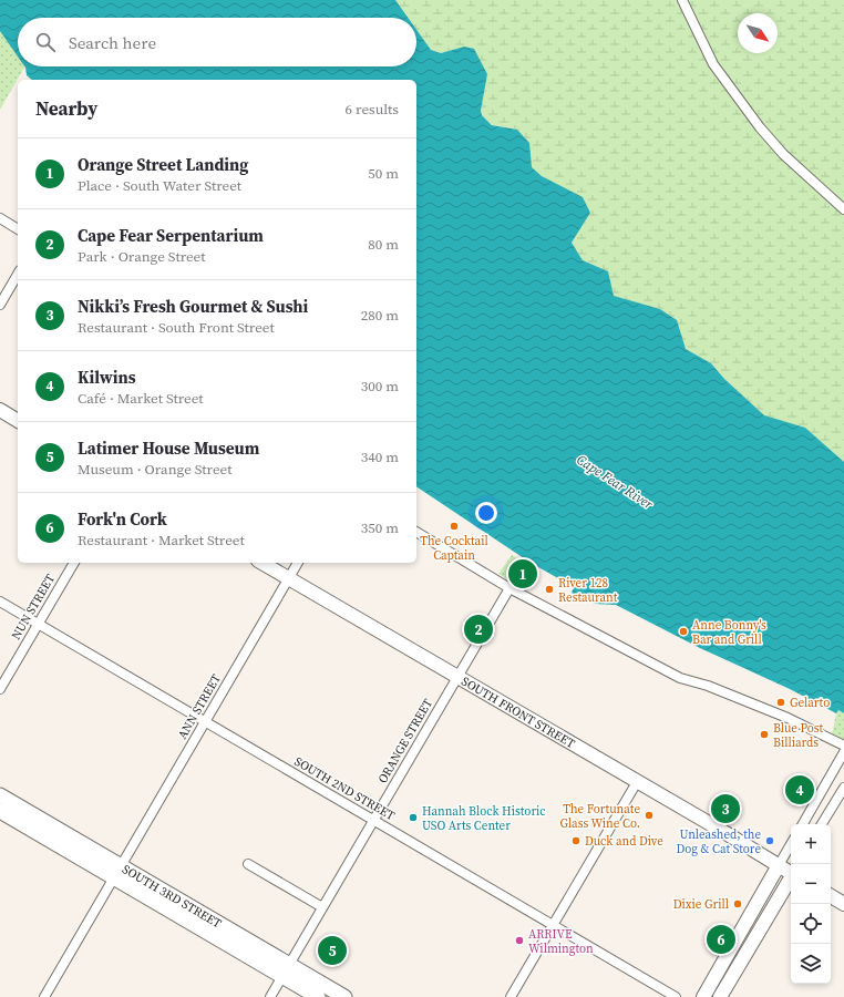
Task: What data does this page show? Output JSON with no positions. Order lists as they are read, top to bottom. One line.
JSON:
{"streets":{"main road":["SOUTH FRONT STREET","SOUTH 3RD STREET"],"street":["NUN STREET","ANN STREET","ORANGE STREET","SOUTH 2ND STREET"]},"crossings":[["NUN STREET","SOUTH 2ND STREET"],["ANN STREET","SOUTH FRONT STREET"],["ANN STREET","SOUTH 2ND STREET"],["ANN STREET","SOUTH 3RD STREET"],["SOUTH FRONT STREET","ORANGE STREET"],["ORANGE STREET","SOUTH 2ND STREET"],["ORANGE STREET","SOUTH 3RD STREET"]],"water":["Cape Fear River"],"places":["The Cocktail Captain","River 128 Restaurant","Anne Bonny's Bar and Grill","Gelarto","Blue Post Billiards","The Fortunate Glass Wine Co.","Hannah Block Historic USO Arts Center","Duck and Dive","Unleashed, the Dog & Cat Store","Dixie Grill","ARRIVE Wilmington"],"north":"bottom right","page":{"search":"Search here","heading":["Nearby","6 results"],"list":[{"mark":"1","name":"Orange Street Landing","note":"Place · South Water Street","value":"50 m"},{"mark":"2","name":"Cape Fear Serpentarium","note":"Park · Orange Street","value":"80 m"},{"mark":"3","name":"Nikki’s Fresh Gourmet & Sushi","note":"Restaurant · South Front Street","value":"280 m"},{"mark":"4","name":"Kilwins","note":"Café · Market Street","value":"300 m"},{"mark":"5","name":"Latimer House Museum","note":"Museum · Orange Street","value":"340 m"},{"mark":"6","name":"Fork'n Cork","note":"Restaurant · Market Street","value":"350 m"}],"pins":["1","2","4","3","6","5"],"map_buttons":["+","−"]}}
